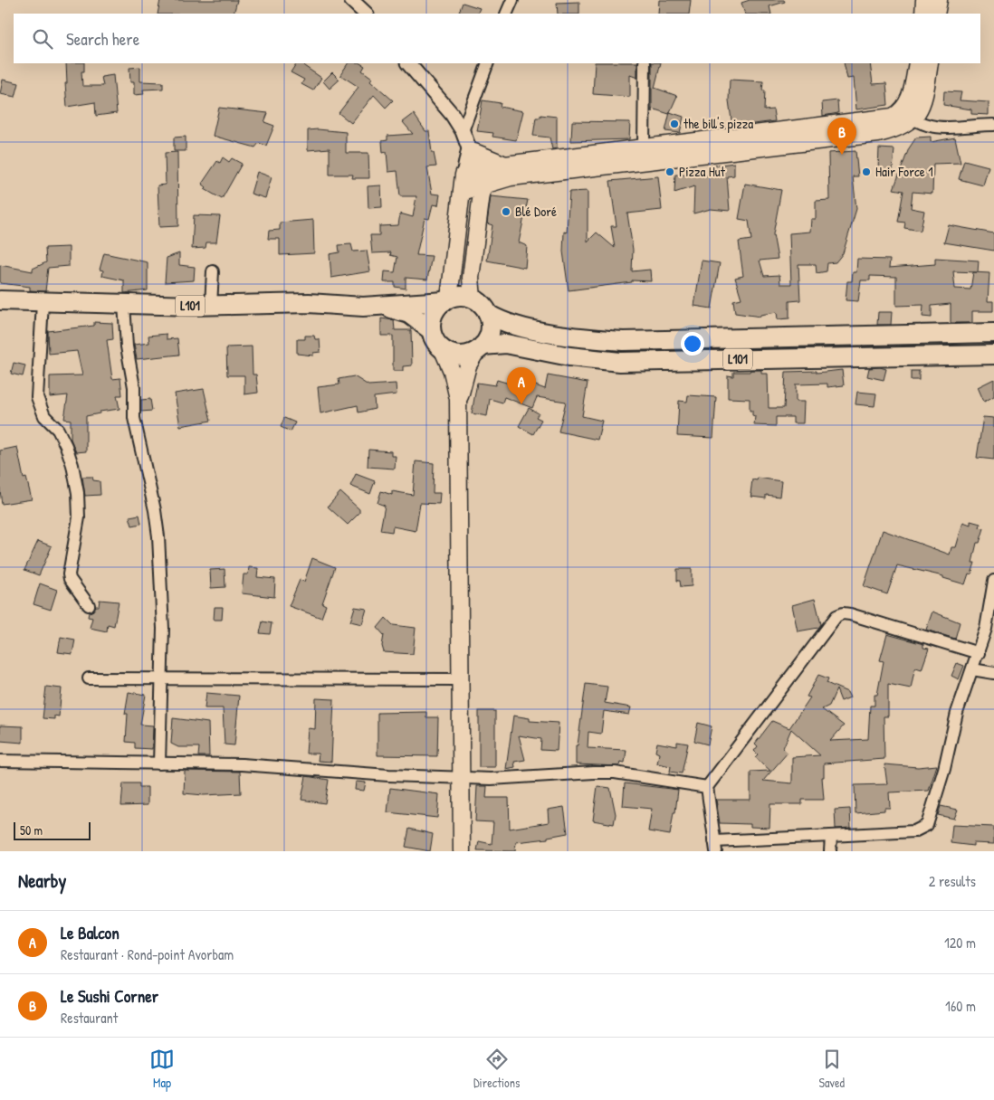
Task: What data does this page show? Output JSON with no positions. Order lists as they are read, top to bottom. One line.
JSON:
{"streets":{"main road":["L101"]},"places":["the bill's pizza","Pizza Hut","Hair Force 1","Blé Doré"],"scale_bar":"50 m","page":{"search":"Search here","pins":["B","A"],"scale":"50 m","heading":["Nearby","2 results"],"list":[{"mark":"A","name":"Le Balcon","note":"Restaurant · Rond-point Avorbam","value":"120 m"},{"mark":"B","name":"Le Sushi Corner","note":"Restaurant","value":"160 m"}],"nav":["Map","Directions","Saved"]}}
